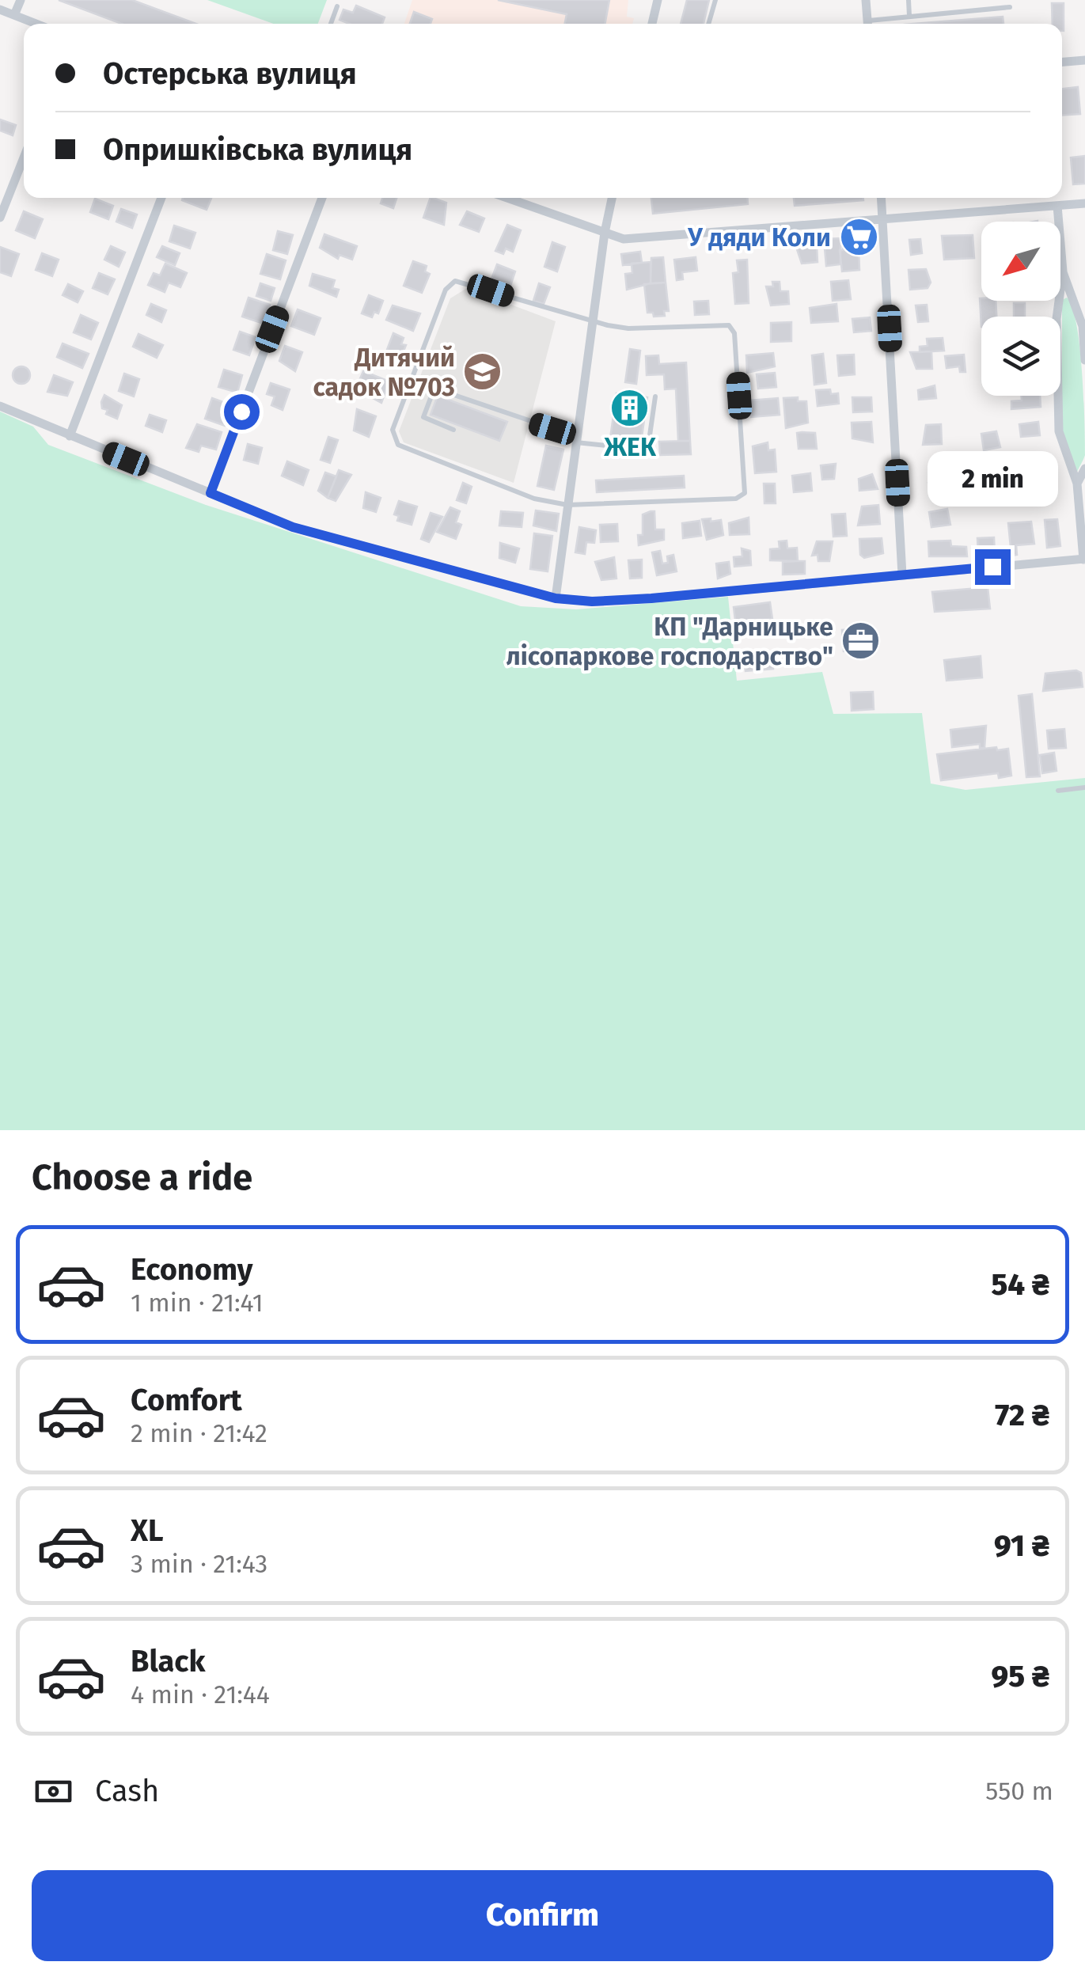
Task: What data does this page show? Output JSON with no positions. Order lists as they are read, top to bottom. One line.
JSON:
{"places":{"supermarket":["У дяди Коли"],"school or university":["Дитячий садок №703"],"building":["ЖЕК"],"office":["КП \"Дарницьке лісопаркове господарство\""]},"north":"bottom left","page":{"banner":["Остерська вулиця","Опришківська вулиця"],"bubble":"2 min","heading":"Choose a ride","list":[{"name":"Economy","note":"1 min · 21:41","value":"54 ₴"},{"name":"Comfort","note":"2 min · 21:42","value":"72 ₴"},{"name":"XL","note":"3 min · 21:43","value":"91 ₴"},{"name":"Black","note":"4 min · 21:44","value":"95 ₴"}],"pay":["Cash","550 m"],"buttons":"Confirm"}}
